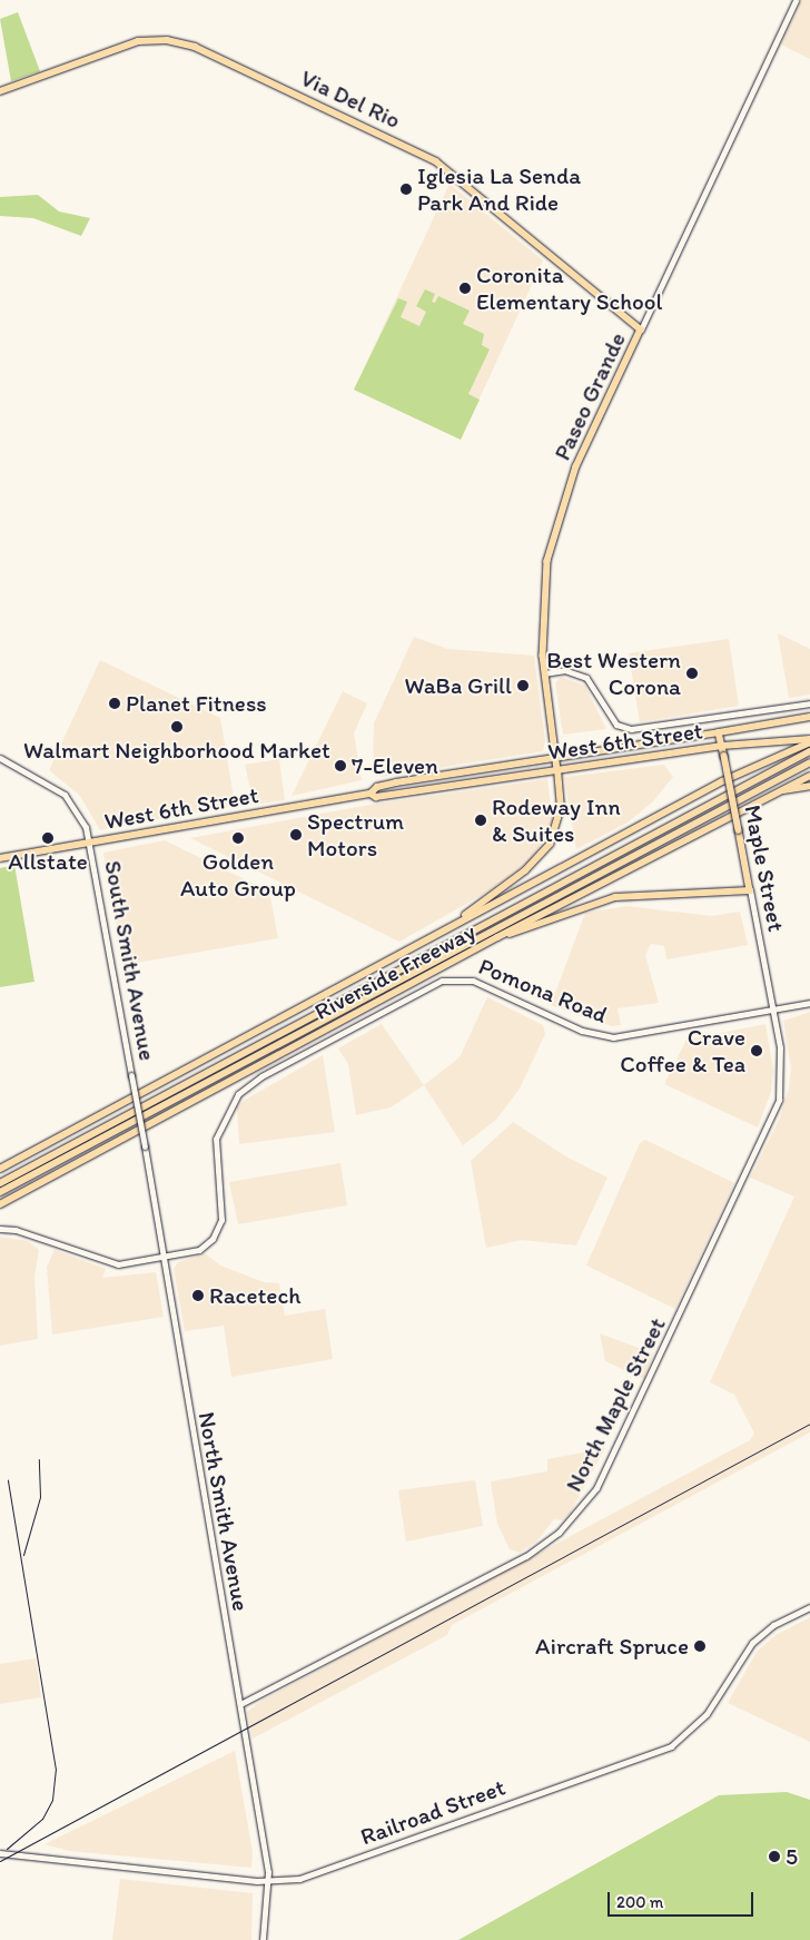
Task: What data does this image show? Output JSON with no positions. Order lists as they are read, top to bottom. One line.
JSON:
{"streets":{"highway":["Riverside Freeway"],"main road":["Via Del Rio","Paseo Grande","West 6th Street","Maple Street","South Smith Avenue","Pomona Road","North Maple Street","North Smith Avenue","Railroad Street"]},"crossings":[["Via Del Rio","Paseo Grande"],["Paseo Grande","West 6th Street"],["West 6th Street","Maple Street"],["West 6th Street","South Smith Avenue"],["Maple Street","Pomona Road"],["Maple Street","North Maple Street"],["South Smith Avenue","North Smith Avenue"],["Pomona Road","North Maple Street"],["Pomona Road","North Smith Avenue"],["North Maple Street","North Smith Avenue"],["North Smith Avenue","Railroad Street"]],"places":["Iglesia La Senda Park And Ride","Coronita Elementary School","Best Western Corona","WaBa Grill","Planet Fitness","Walmart Neighborhood Market","7-Eleven","Rodeway Inn & Suites","Spectrum Motors","Allstate","Golden Auto Group","Crave Coffee & Tea","Racetech","Aircraft Spruce","5"],"scale_bar":"200 m"}
